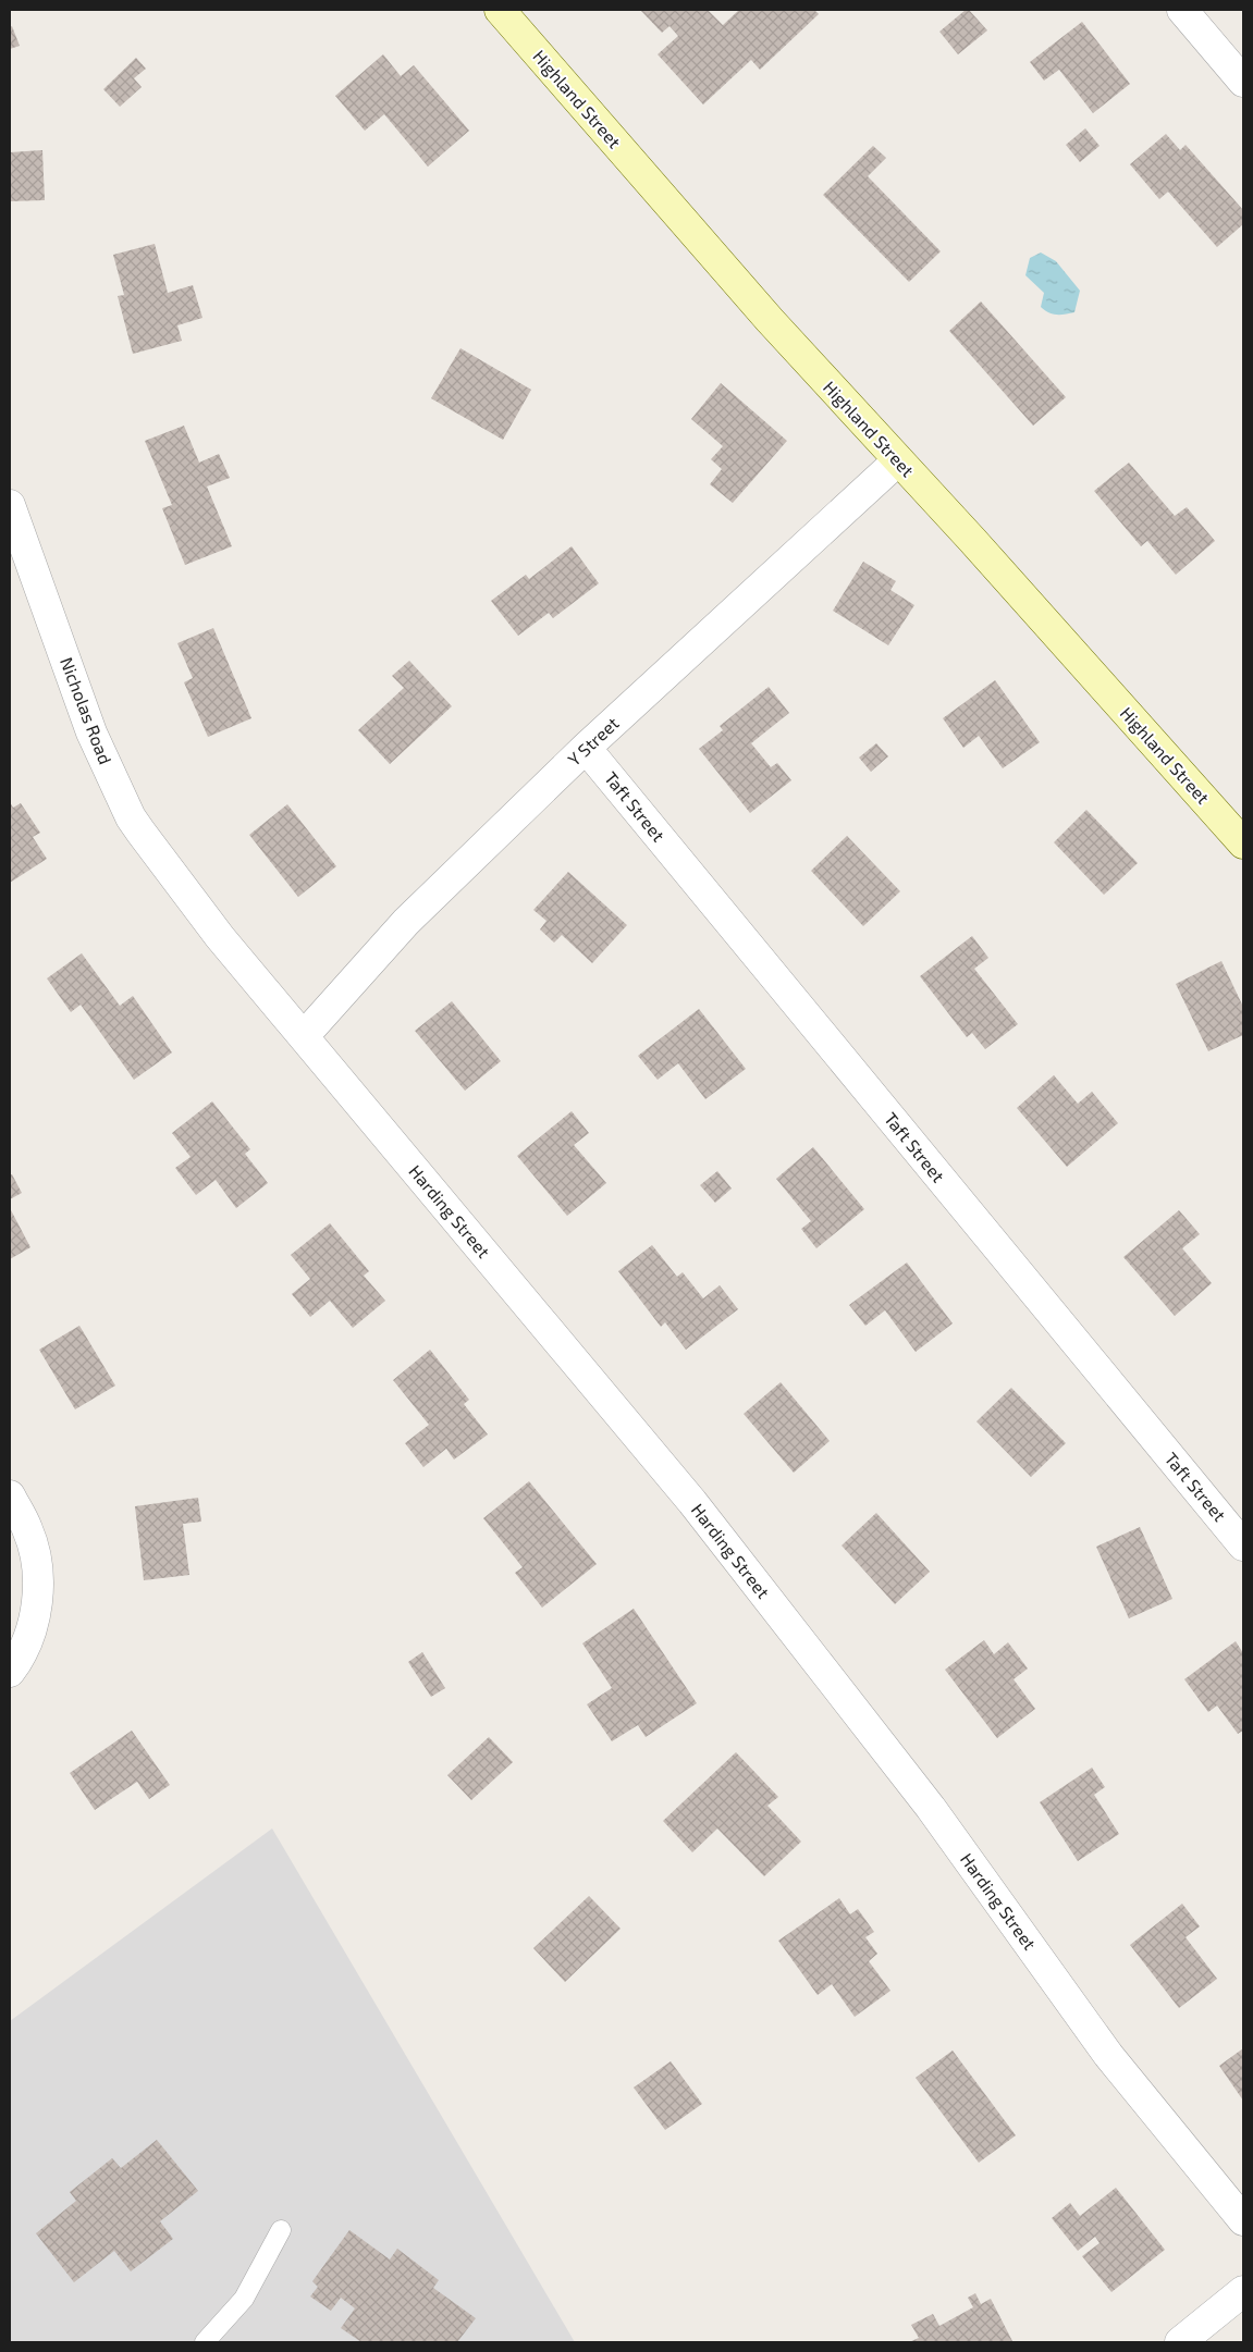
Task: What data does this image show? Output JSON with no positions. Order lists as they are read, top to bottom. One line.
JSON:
{"streets":{"street":["Highland Street","Nicholas Road","Y Street","Taft Street","Harding Street"]},"crossings":[["Highland Street","Y Street"],["Nicholas Road","Harding Street"],["Y Street","Taft Street"],["Y Street","Harding Street"]]}
